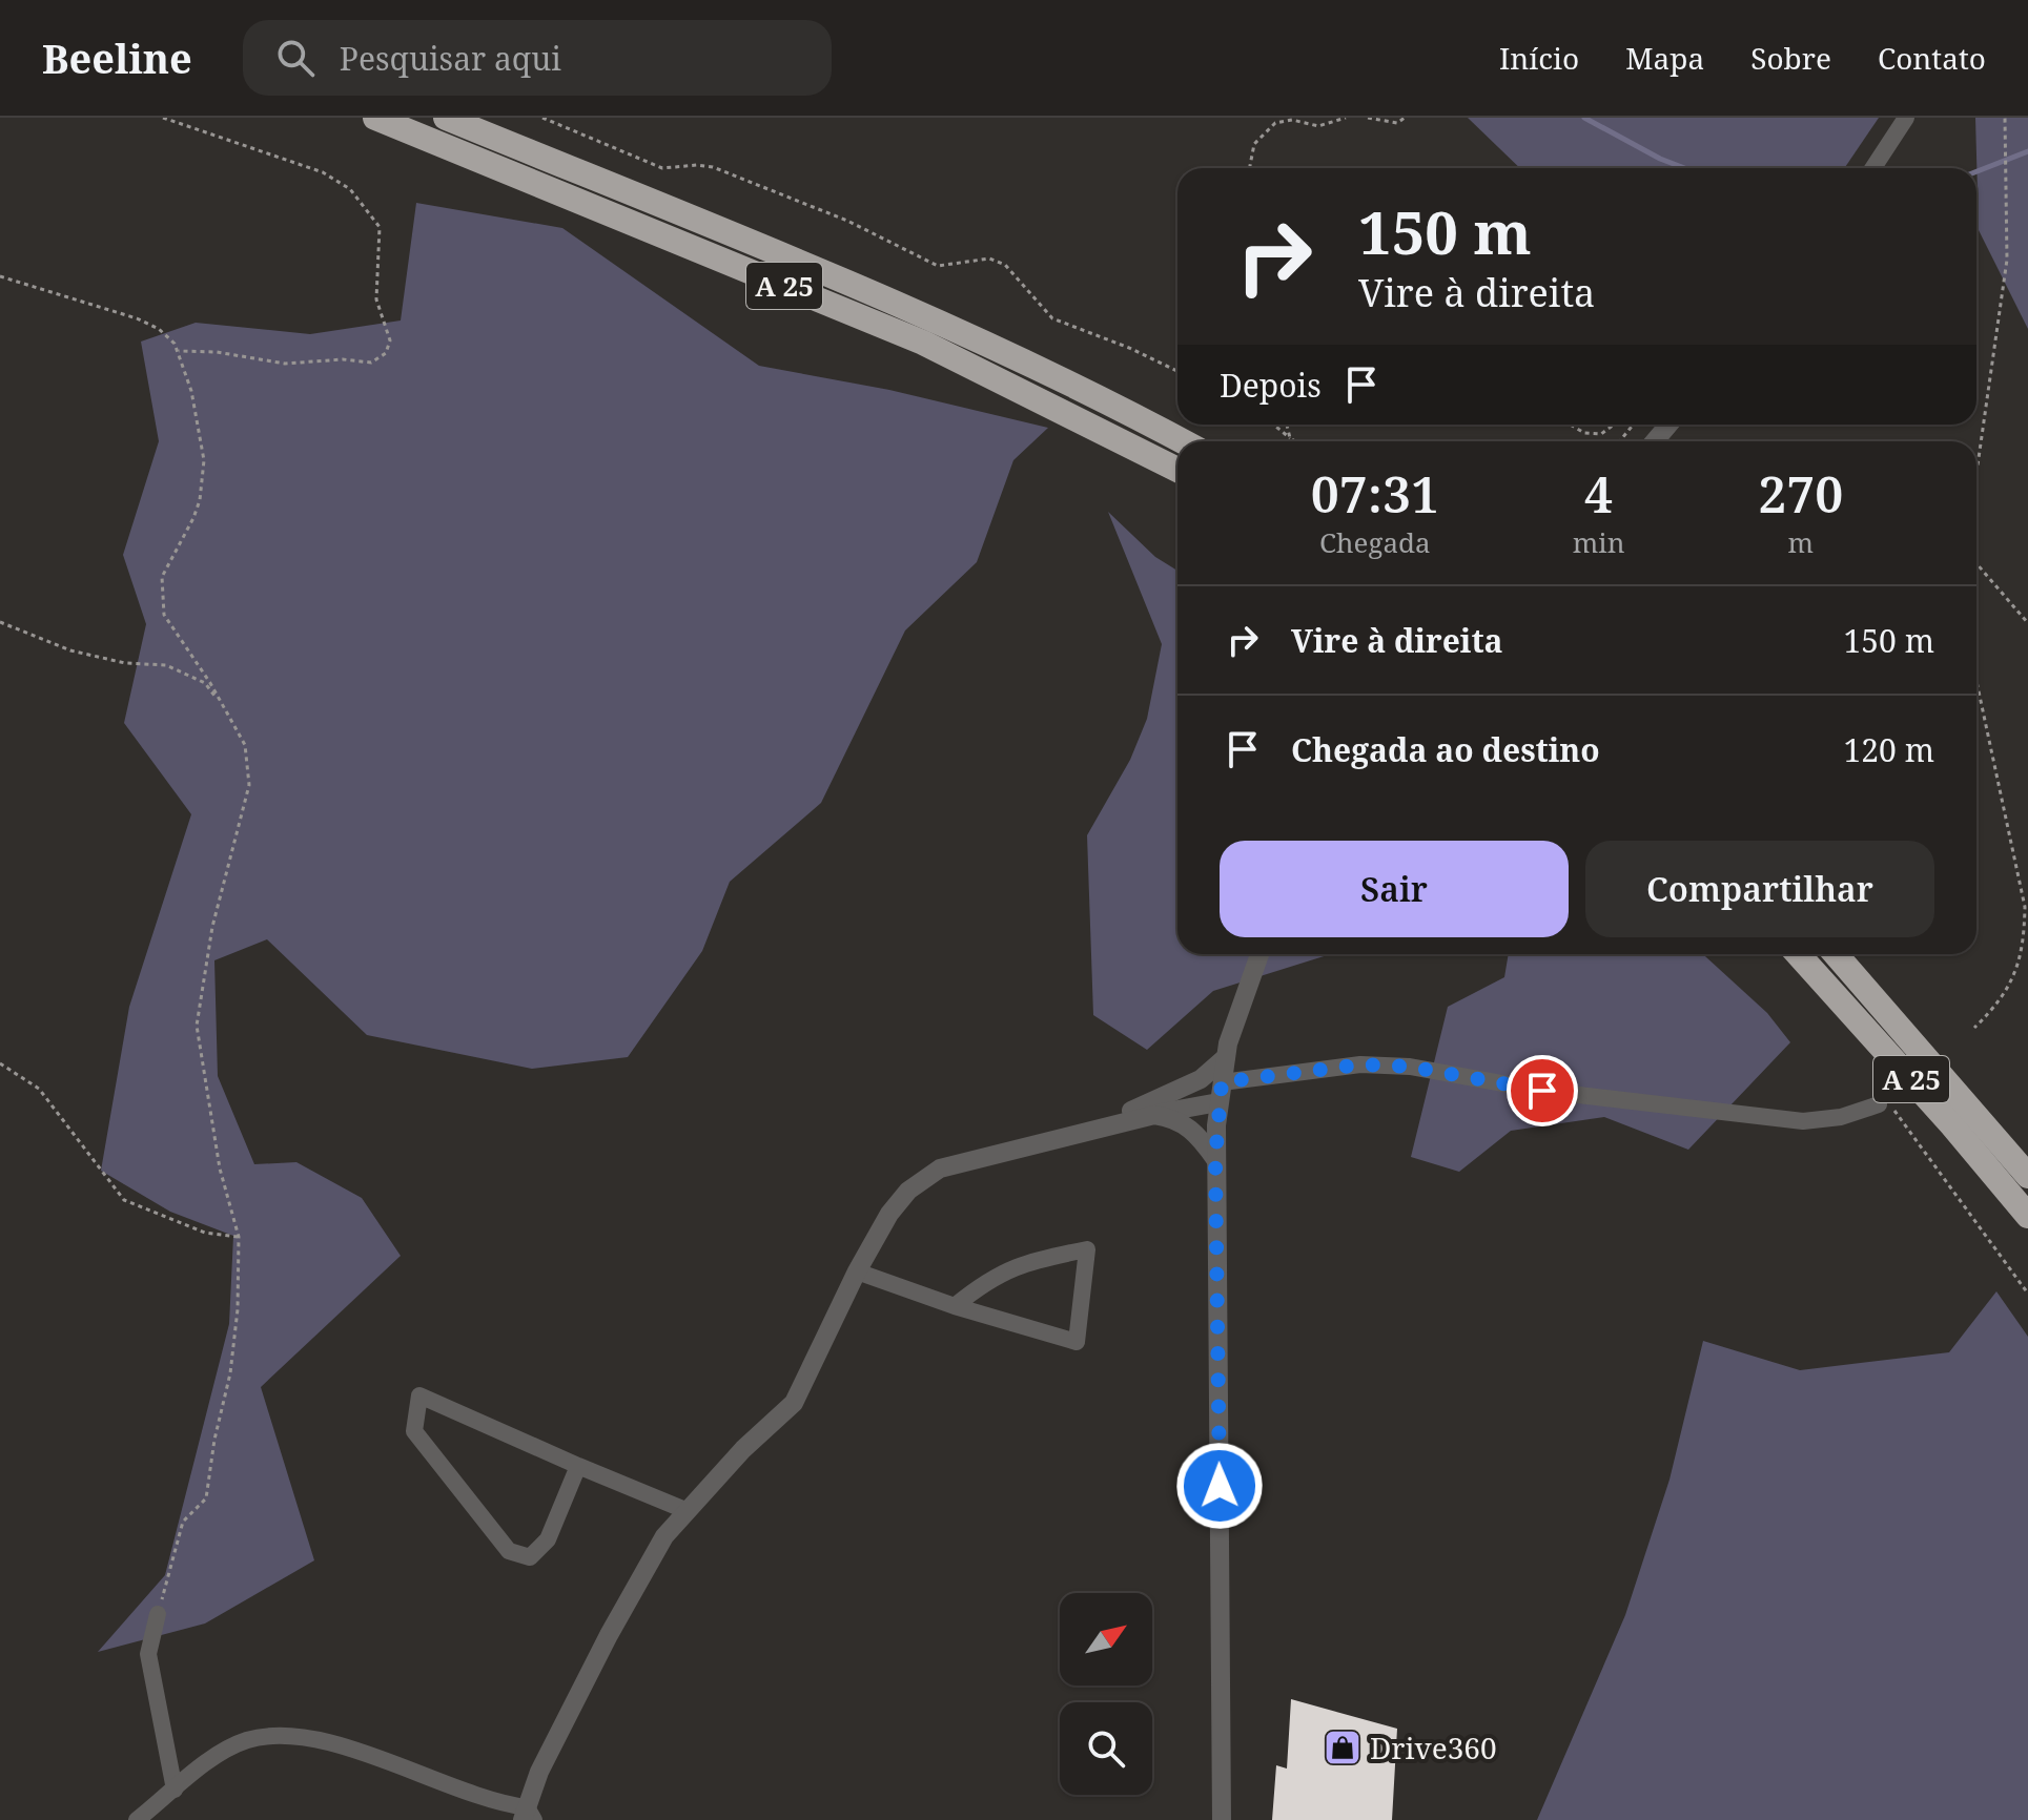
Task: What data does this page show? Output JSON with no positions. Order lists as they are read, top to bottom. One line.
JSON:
{"streets":{"highway":["A 25"]},"places":{"shop":["Drive360"]},"north":"top right","page":{"header":"Beeline","search":"Pesquisar aqui","nav":["Início","Mapa","Sobre","Contato"],"turn":["150 m","Vire à direita"],"then":"Depois","eta":["07:31","Chegada","4","min","270","m"],"list":[{"name":"Vire à direita","value":"150 m"},{"name":"Chegada ao destino","value":"120 m"}],"buttons":["Sair","Compartilhar"]}}
